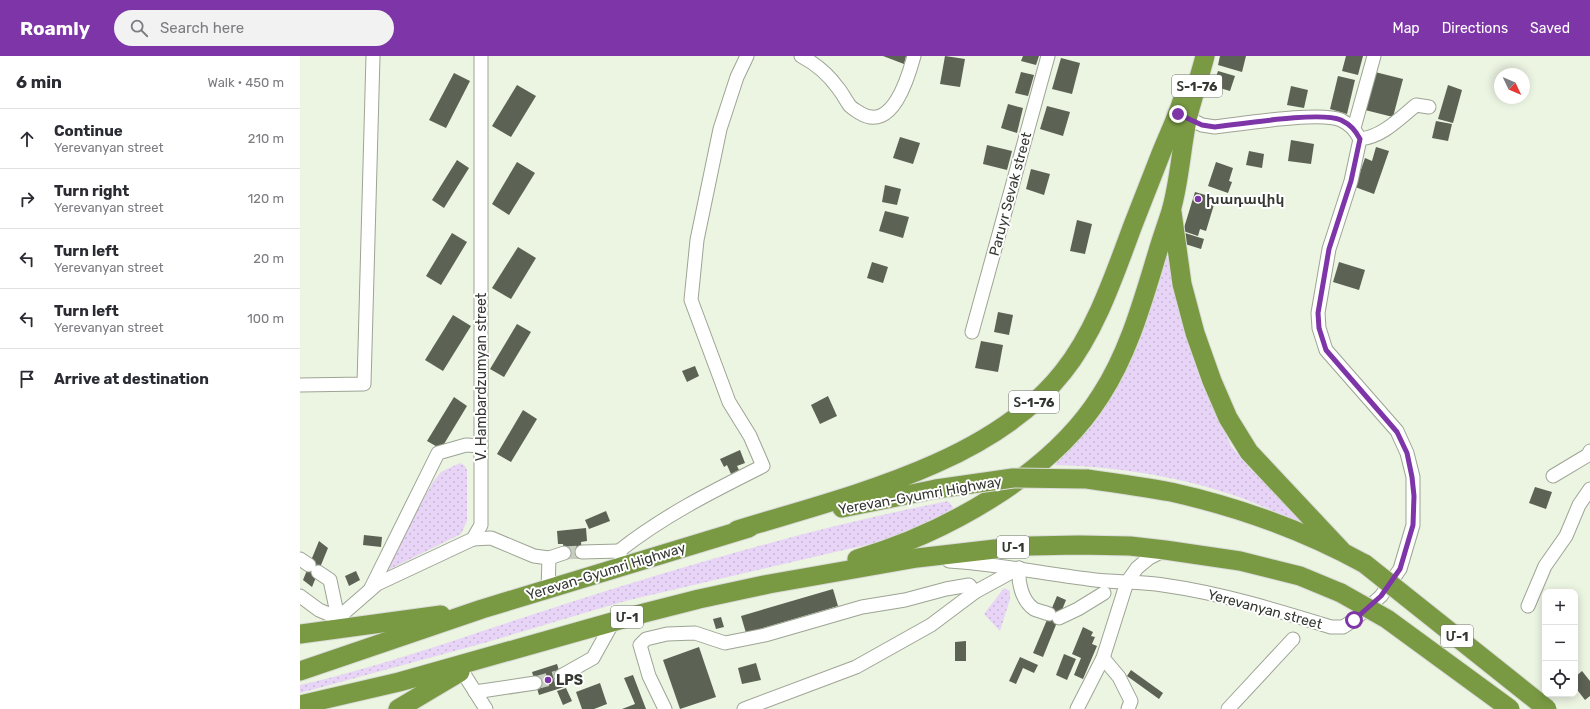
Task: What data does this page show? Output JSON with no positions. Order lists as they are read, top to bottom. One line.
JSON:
{"streets":{"highway":["Տ-1-76","Yerevan-Gyumri Highway","Մ-1"],"street":["Paruyr Sevak street","V. Hambardzumyan street","Yerevanyan street"]},"crossings":[["Տ-1-76","Yerevan-Gyumri Highway"],["Տ-1-76","Մ-1"],["Տ-1-76","Yerevanyan street"],["Մ-1","Yerevanyan street"]],"places":["խադավիկ","LPS"],"north":"bottom right","page":{"header":"Roamly","search":"Search here","nav":["Map","Directions","Saved"],"heading":["6 min","Walk · 450 m"],"list":[["Continue","Yerevanyan street","210 m"],["Turn right","Yerevanyan street","120 m"],["Turn left","Yerevanyan street","20 m"],["Turn left","Yerevanyan street","100 m"],"Arrive at destination"],"map_buttons":["+","−"]}}
